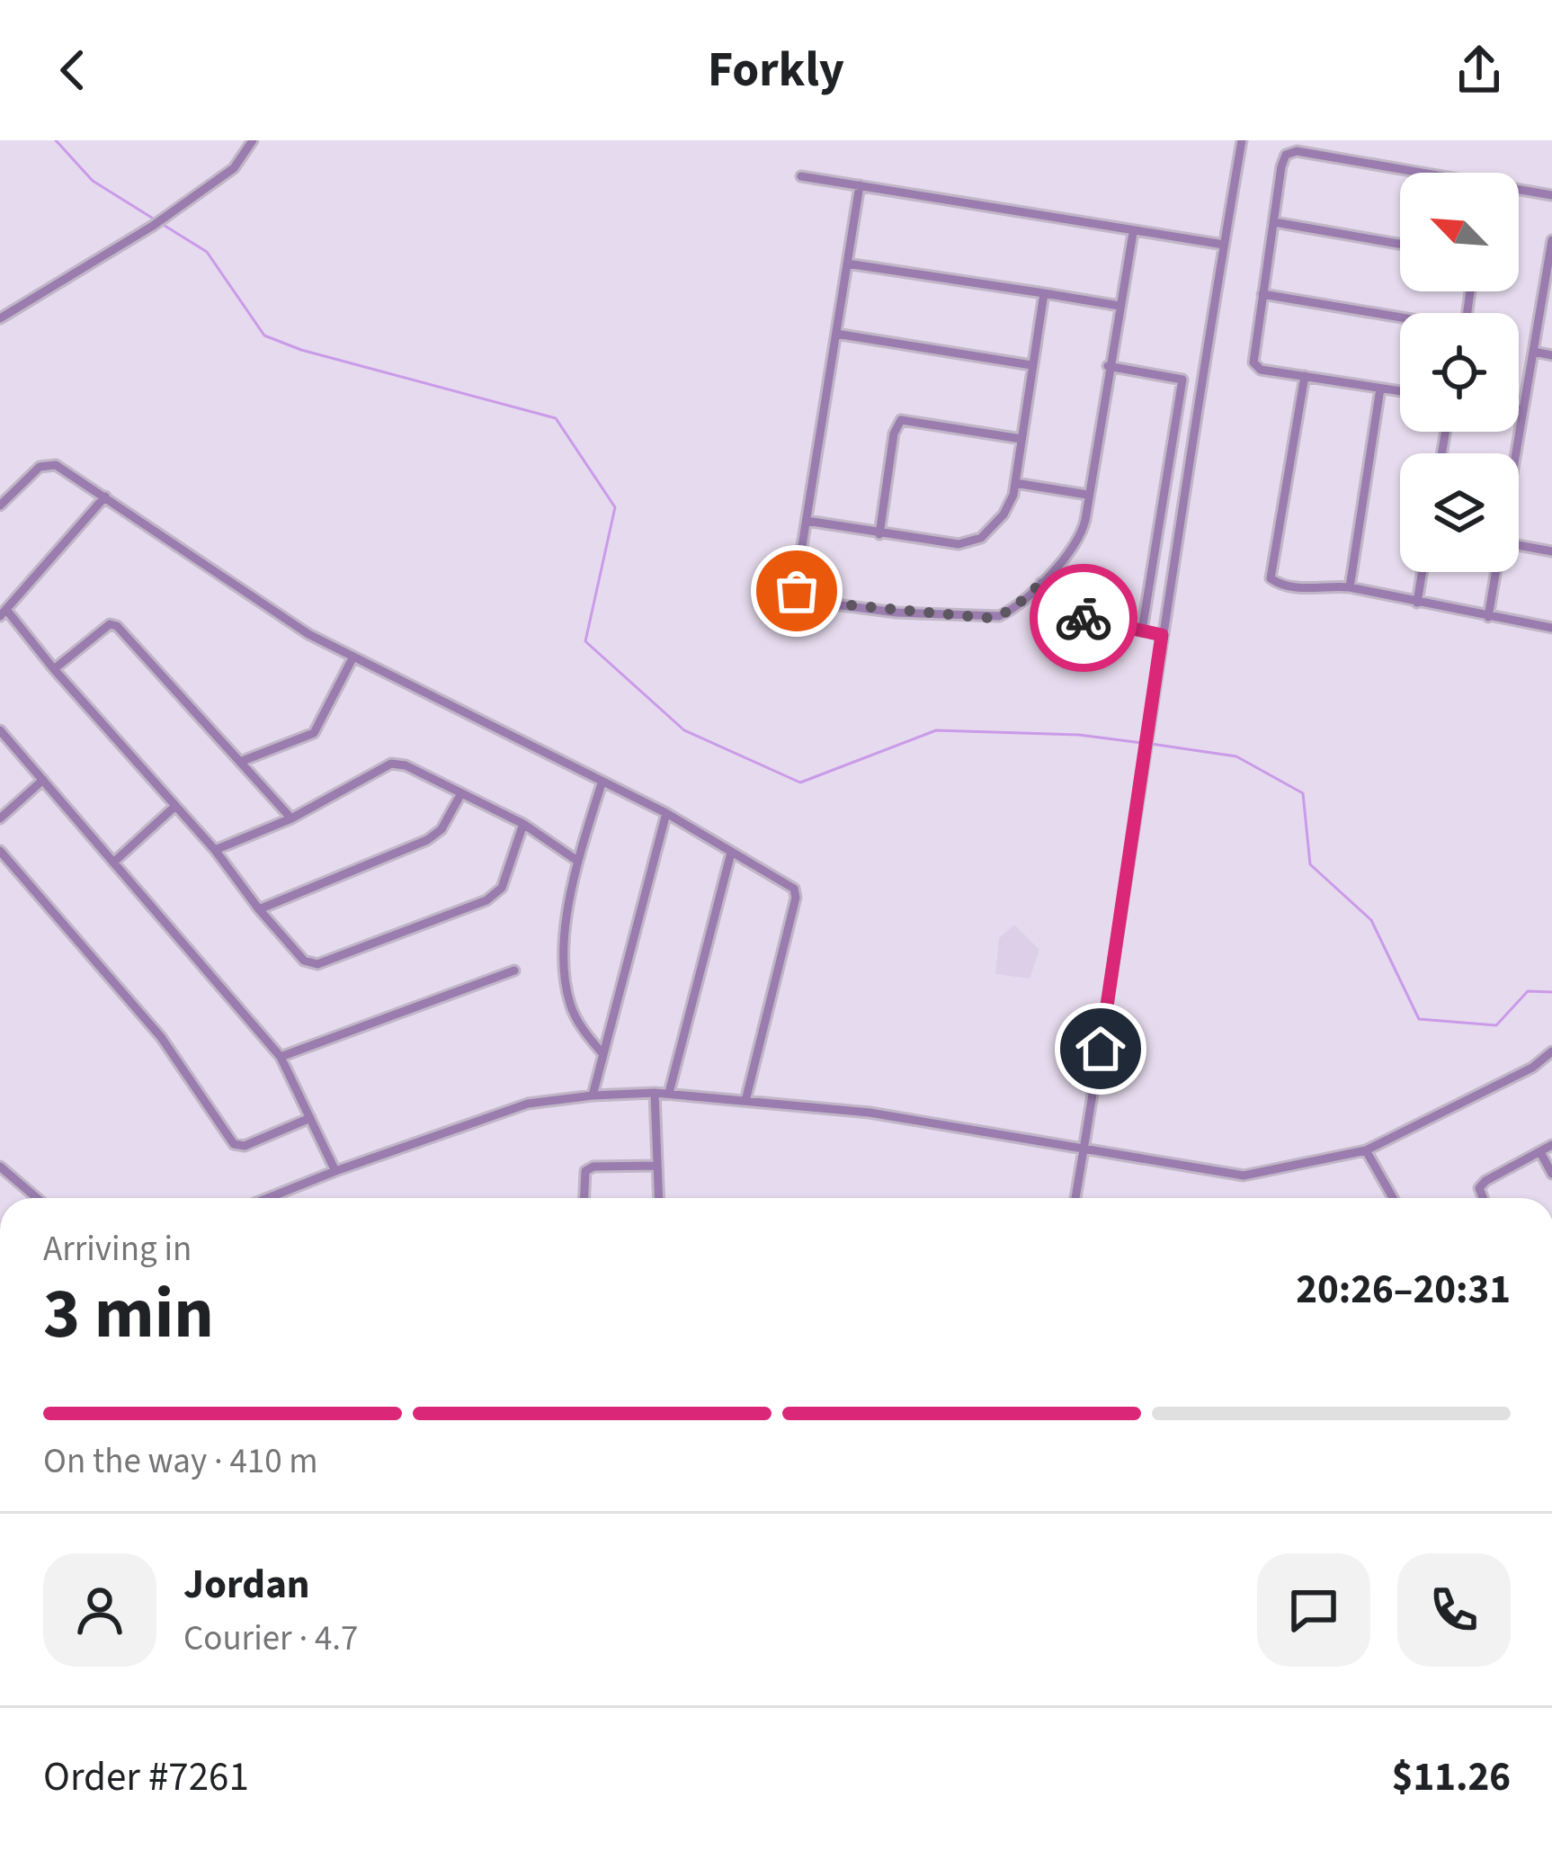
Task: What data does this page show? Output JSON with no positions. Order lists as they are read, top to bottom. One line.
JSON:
{"north":"top left","page":{"header":"Forkly","heading":["3 min","Arriving in","20:26–20:31"],"panel":["Jordan","Courier · 4.7","Order #7261","$11.26"],"bar":"On the way · 410 m"}}
